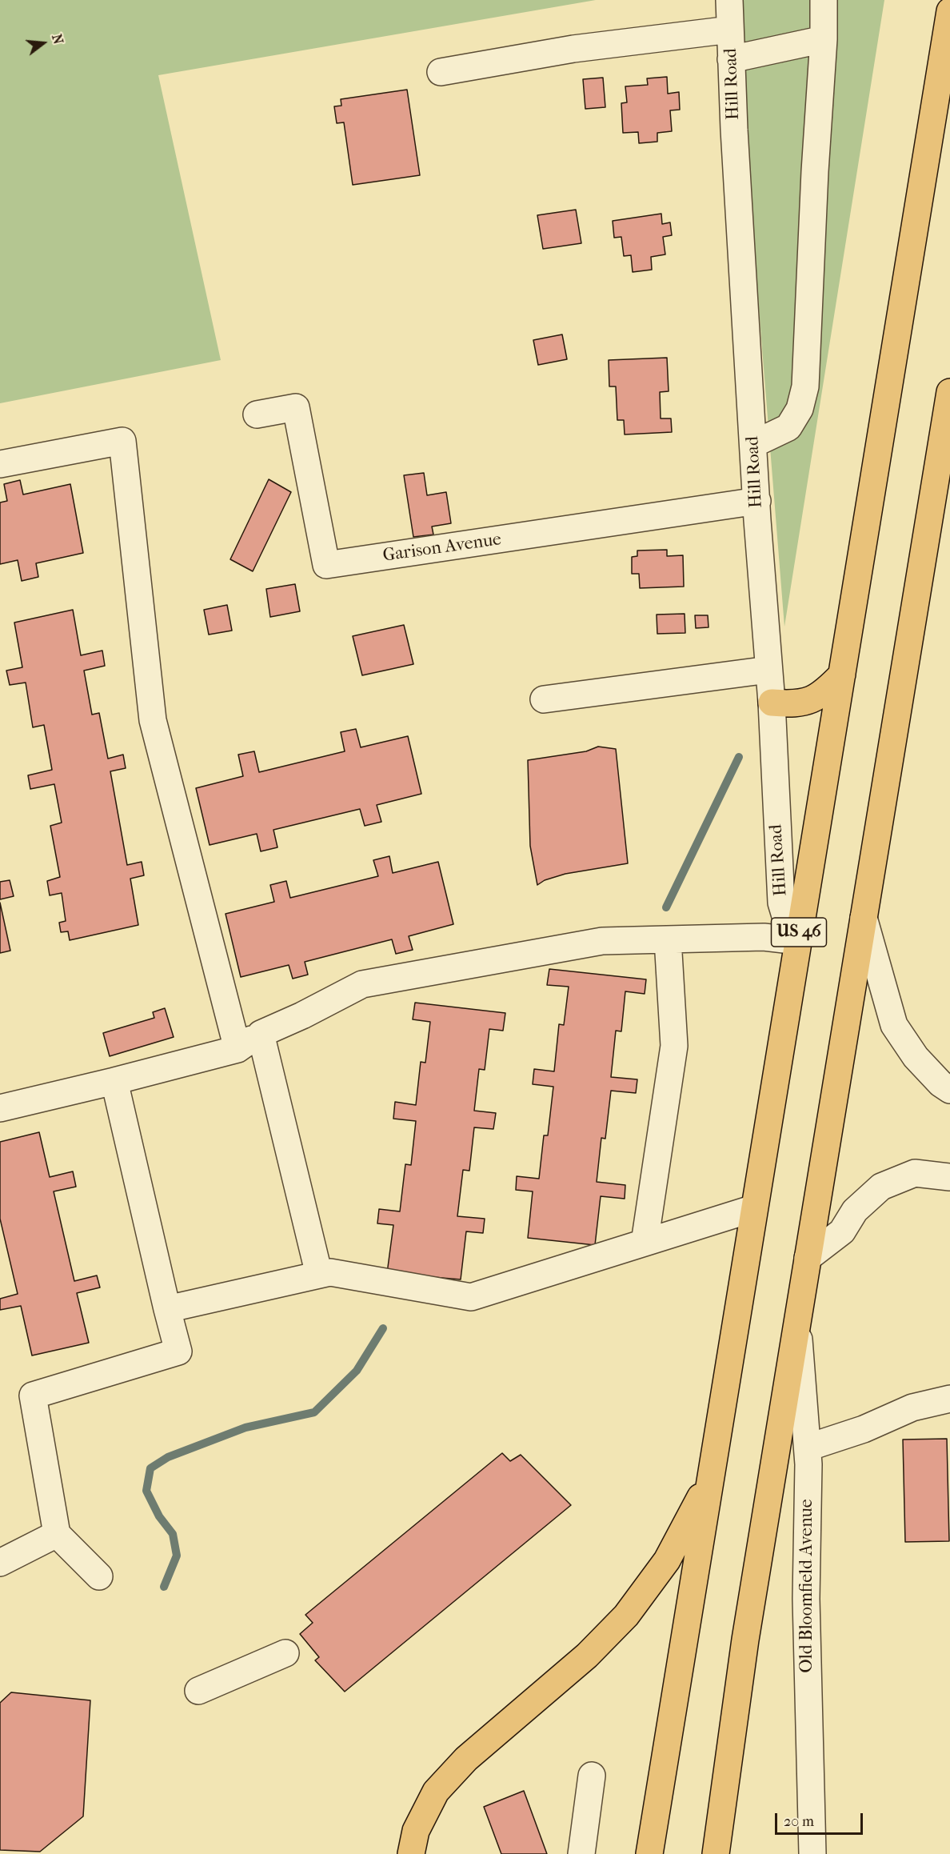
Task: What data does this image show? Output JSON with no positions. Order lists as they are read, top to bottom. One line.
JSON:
{"streets":{"highway":["US 46"],"street":["Hill Road","Garison Avenue","Old Bloomfield Avenue"]},"crossings":[["Hill Road","Garison Avenue"],["Hill Road","US 46"]],"scale_bar":"20 m","north":"right"}
